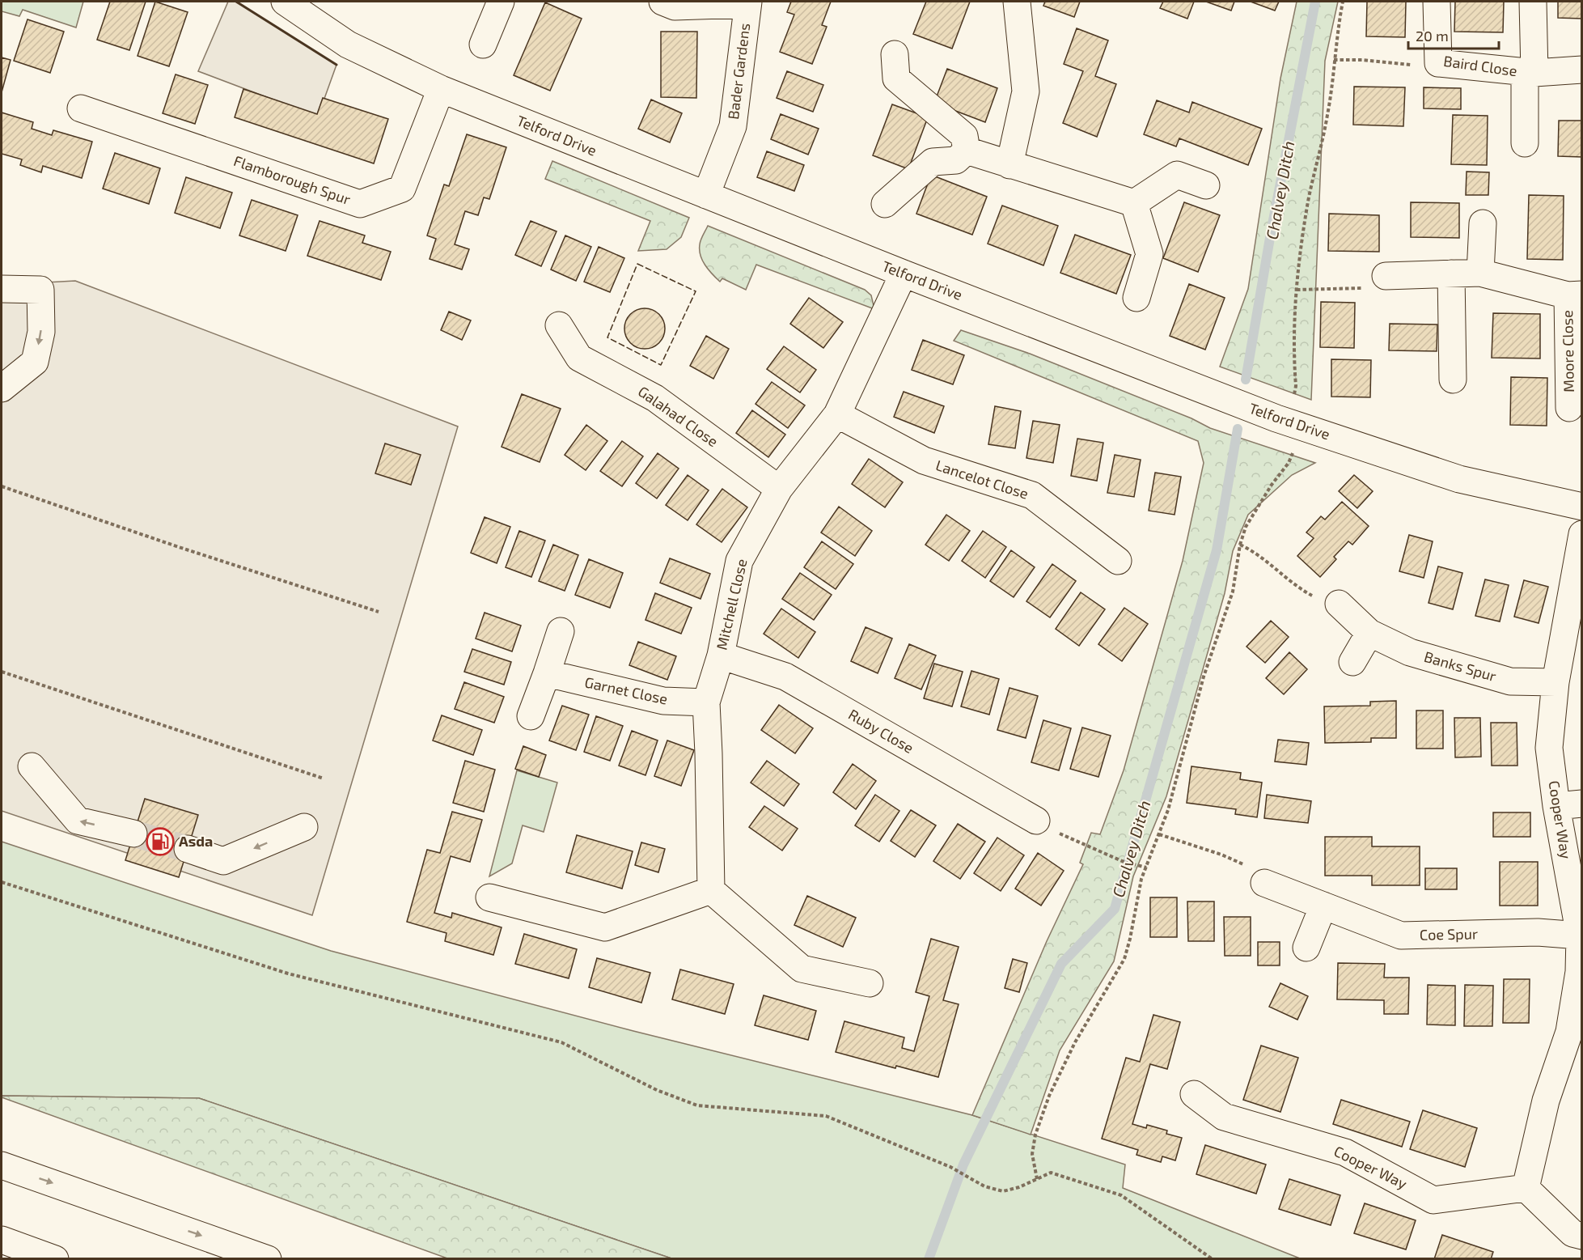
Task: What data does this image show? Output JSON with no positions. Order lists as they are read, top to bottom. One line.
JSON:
{"streets":{"main road":["Baird Close","Bader Gardens","Telford Drive","Flamborough Spur","Moore Close","Galahad Close","Lancelot Close","Mitchell Close","Banks Spur","Garnet Close","Ruby Close","Cooper Way","Coe Spur"]},"crossings":[["Bader Gardens","Telford Drive"],["Telford Drive","Flamborough Spur"],["Telford Drive","Mitchell Close"],["Galahad Close","Mitchell Close"],["Lancelot Close","Mitchell Close"],["Mitchell Close","Garnet Close"],["Mitchell Close","Ruby Close"],["Banks Spur","Cooper Way"],["Cooper Way","Coe Spur"]],"water":["Chalvey Ditch"],"places":{"fuel station":["Asda"]},"scale_bar":"20 m"}
